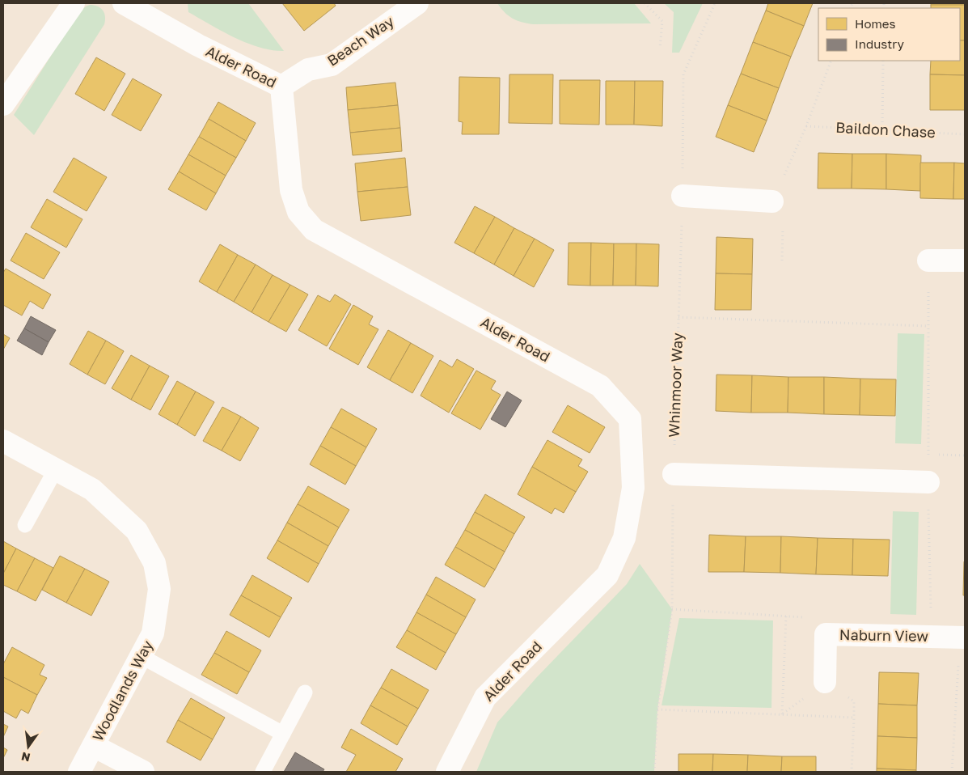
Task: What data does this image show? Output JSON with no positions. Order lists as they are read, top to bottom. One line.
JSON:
{"streets":{"street":["Beach Way","Alder Road","Naburn View","Woodlands Way"],"path":["Baildon Chase","Whinmoor Way"]},"crossings":[["Beach Way","Alder Road"]],"legend":["Homes","Industry"],"north":"bottom"}
